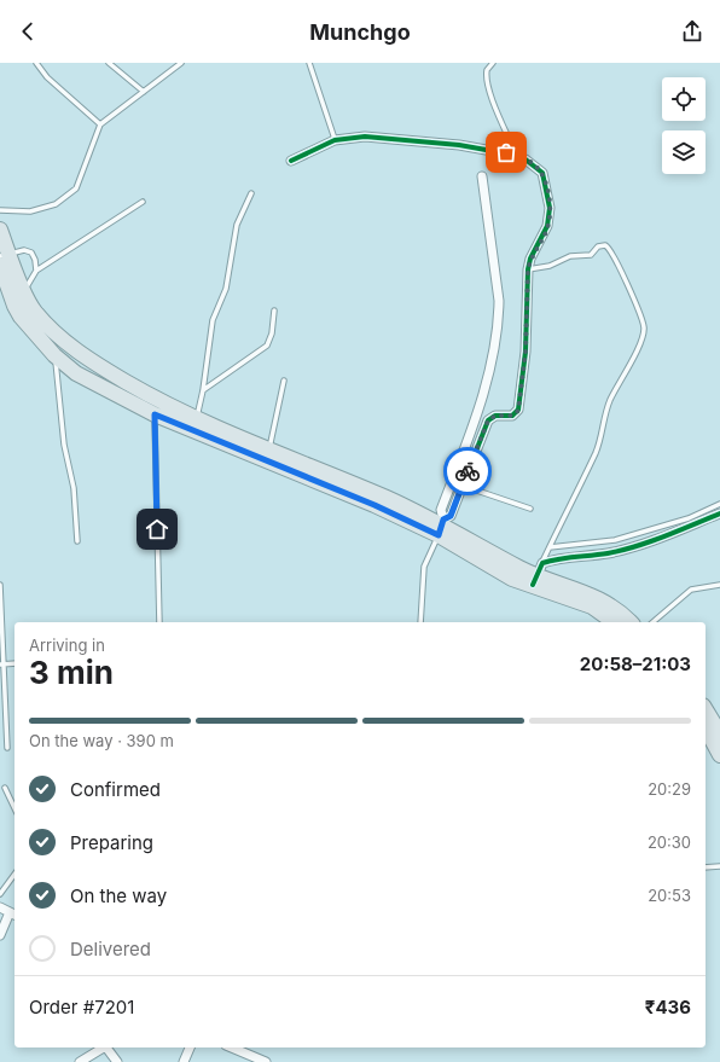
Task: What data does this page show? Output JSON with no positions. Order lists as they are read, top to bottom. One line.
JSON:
{"page":{"header":"Munchgo","heading":["3 min","Arriving in","20:58–21:03"],"panel":["Order #7201","₹436"],"bar":"On the way · 390 m","list":[["Confirmed","20:29"],["Preparing","20:30"],["On the way","20:53"],"Delivered"]}}
